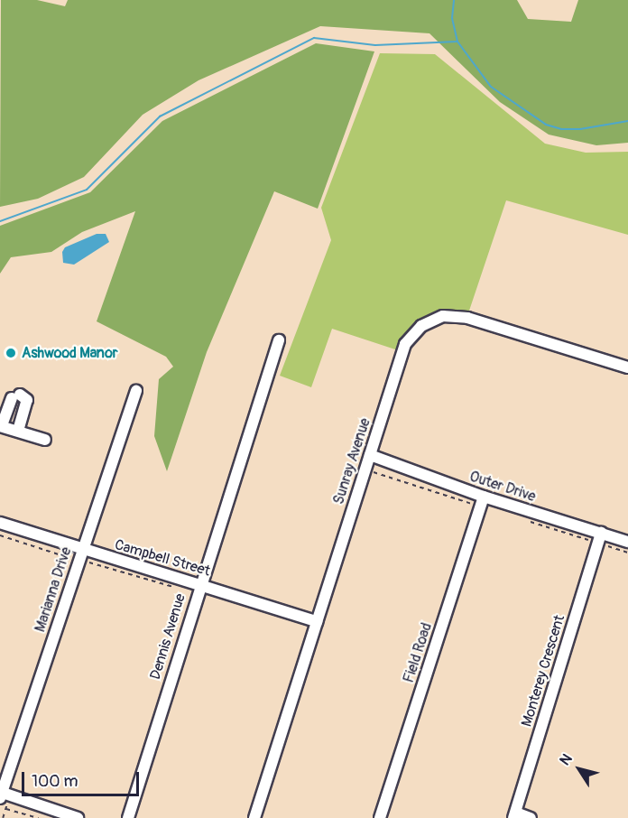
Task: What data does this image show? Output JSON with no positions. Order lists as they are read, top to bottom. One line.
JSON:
{"streets":{"street":["Sunray Avenue","Outer Drive","Campbell Street","Marianna Drive","Dennis Avenue","Field Road","Monterey Crescent"]},"crossings":[["Sunray Avenue","Outer Drive"],["Sunray Avenue","Campbell Street"],["Outer Drive","Field Road"],["Outer Drive","Monterey Crescent"],["Campbell Street","Marianna Drive"],["Campbell Street","Dennis Avenue"]],"places":["Ashwood Manor"],"scale_bar":"100 m","north":"top left"}
